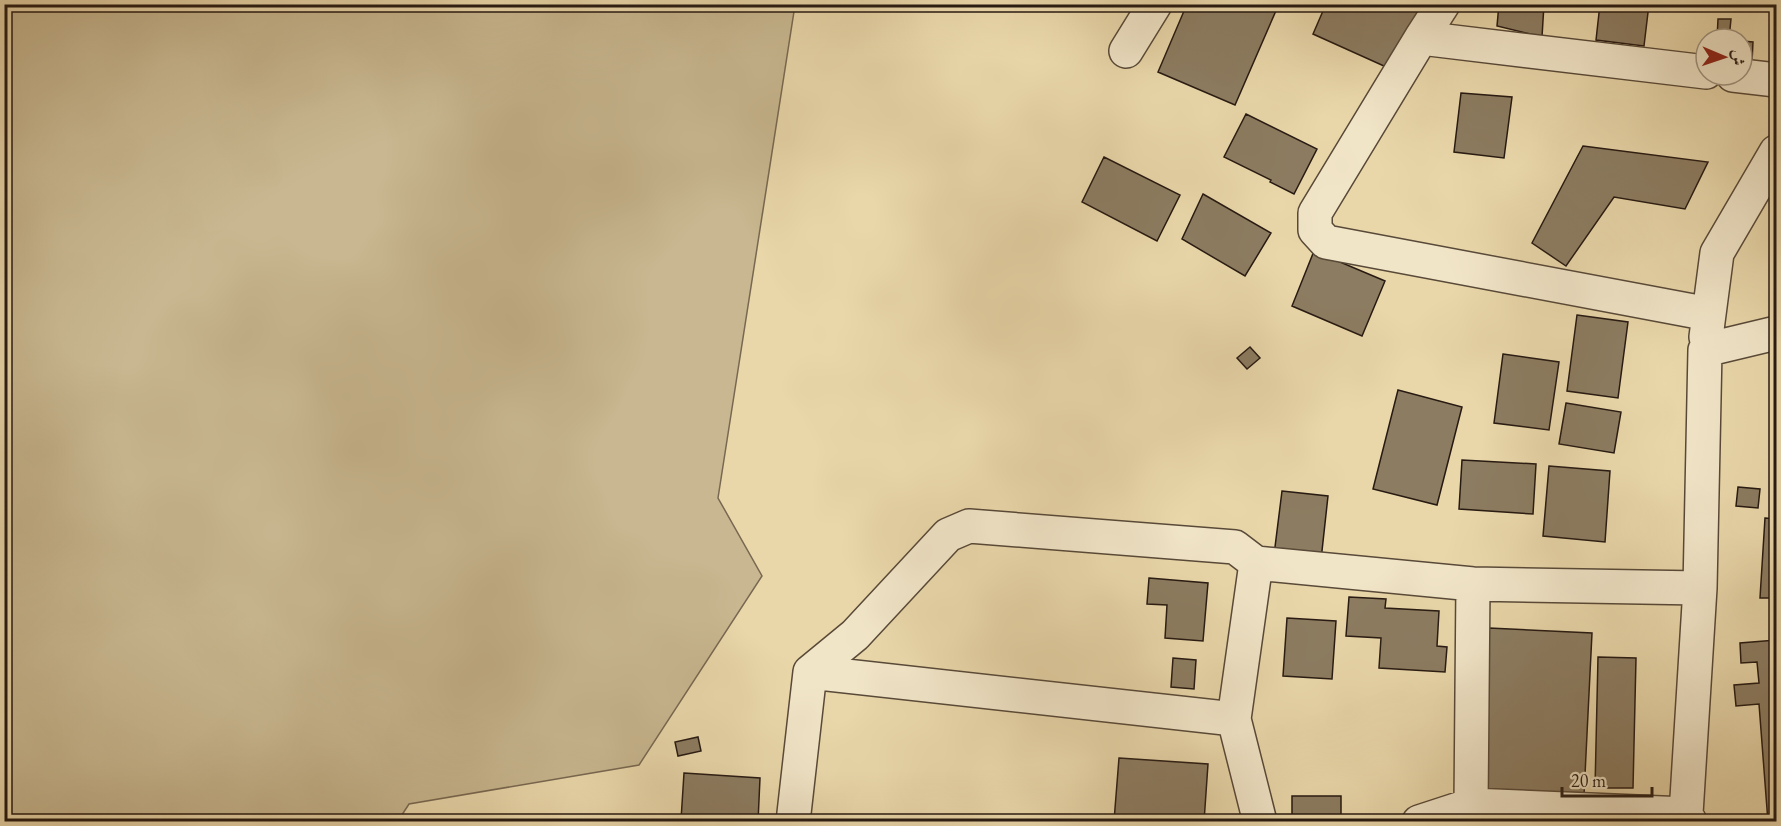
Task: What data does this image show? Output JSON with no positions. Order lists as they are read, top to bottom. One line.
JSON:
{"scale_bar":"20 m","north":"right"}
